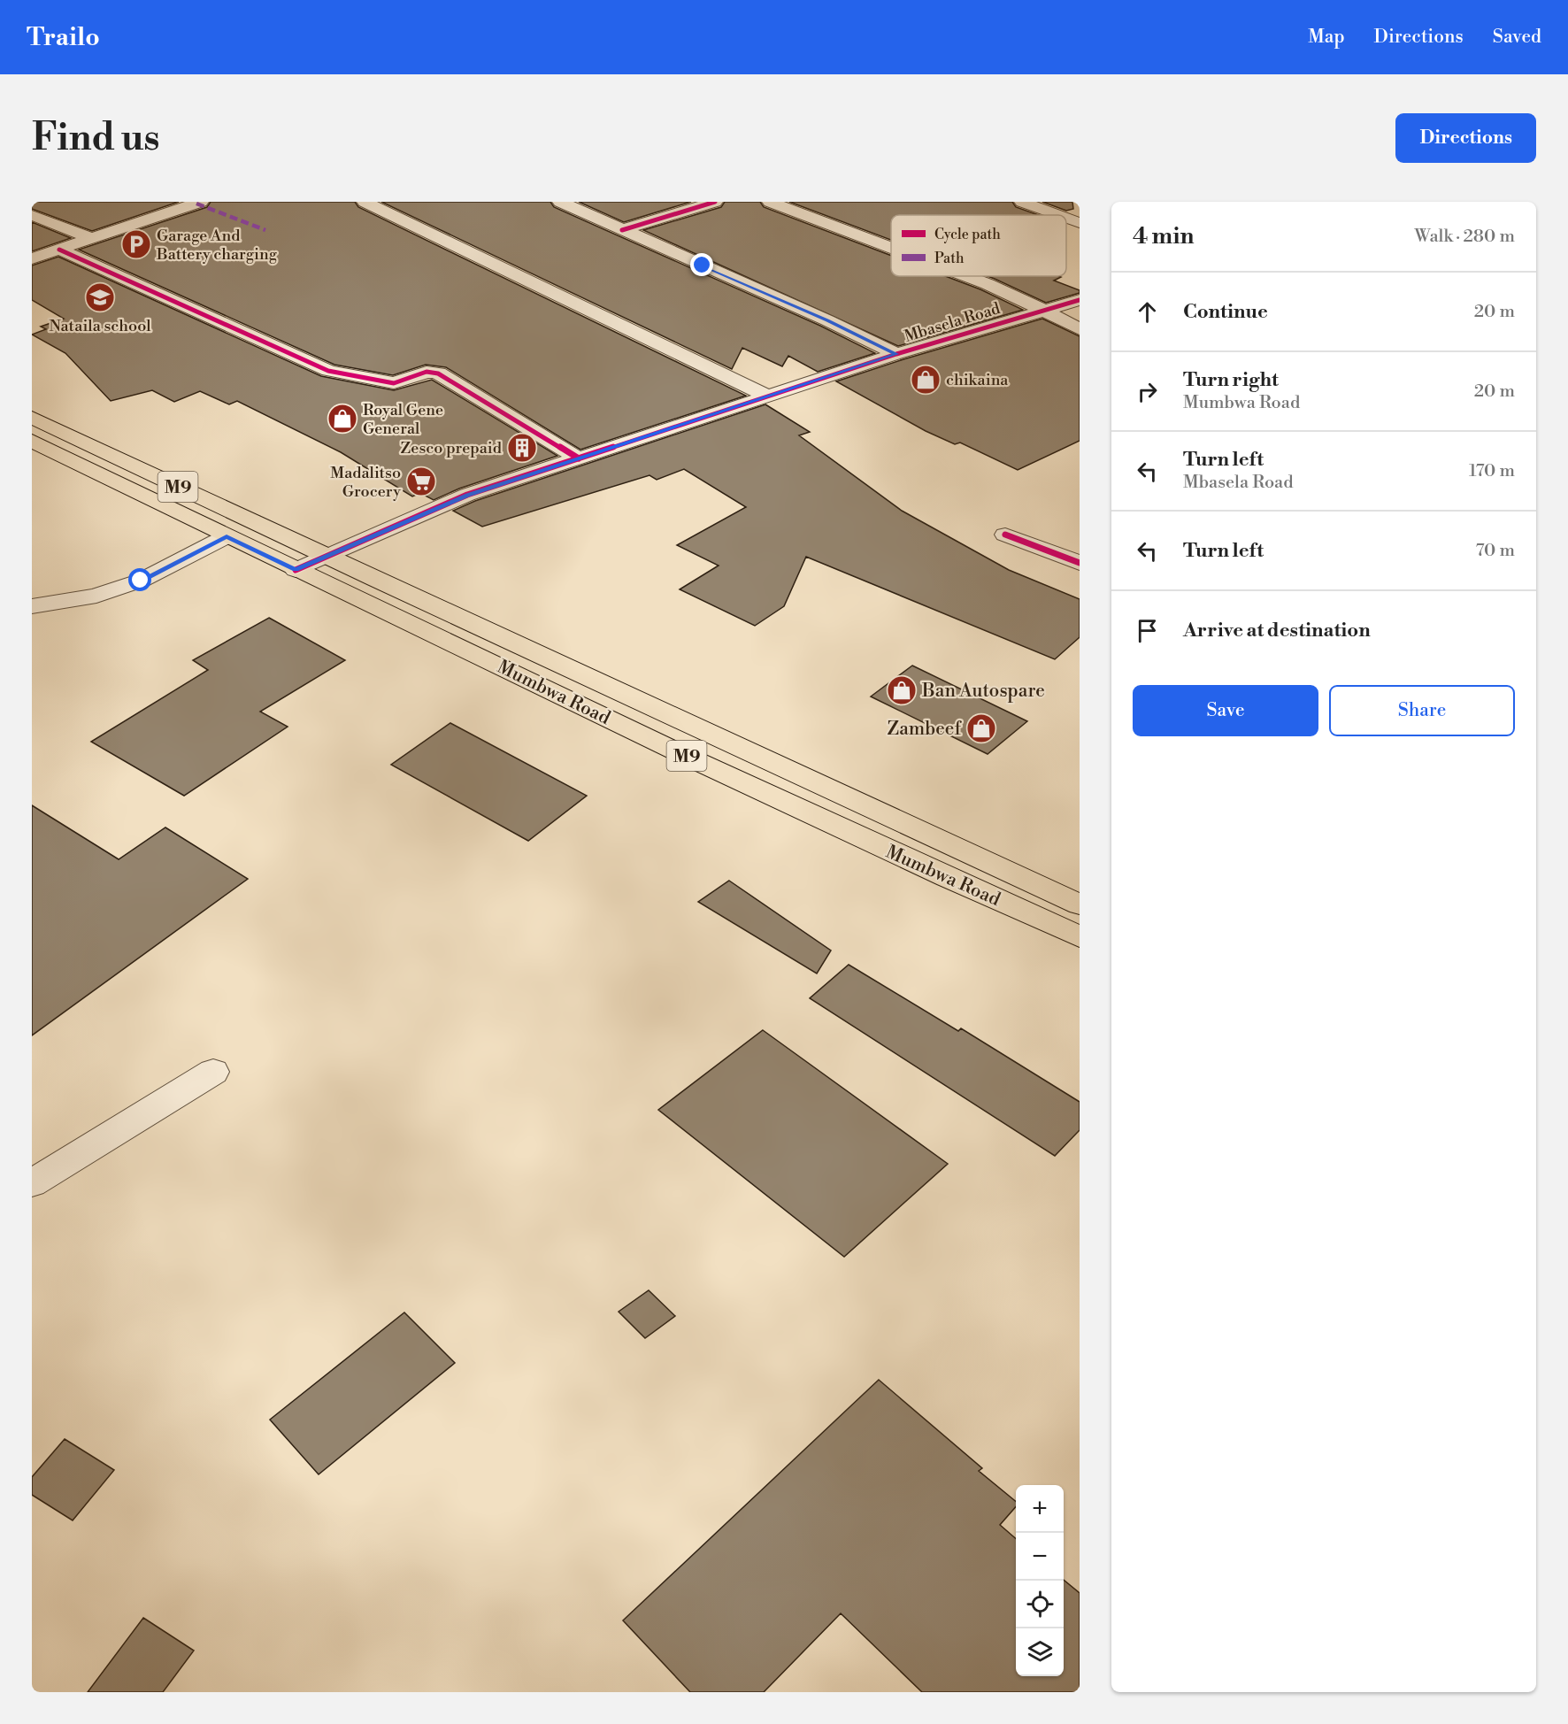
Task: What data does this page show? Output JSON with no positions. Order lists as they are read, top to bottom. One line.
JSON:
{"streets":{"main road":["M9","Mumbwa Road"],"street":["Mbasela Road"]},"crossings":[["Mbasela Road","Mumbwa Road"]],"places":{"parking":["Garage And Battery charging"],"school or university":["Nataila school"],"shop":["chikaina","Royal Gene General","Ban Autospare","Zambeef"],"building":["Zesco prepaid"],"supermarket":["Madalitso Grocery"]},"legend":["Cycle path","Path"],"page":{"header":"Trailo","nav":["Map","Directions","Saved"],"buttons":["Directions",["Save","Share"]],"title":"Find us","heading":["4 min","Walk · 280 m"],"list":[["Continue","20 m"],["Turn right","Mumbwa Road","20 m"],["Turn left","Mbasela Road","170 m"],["Turn left","70 m"],"Arrive at destination"],"map_buttons":["+","−"]}}
